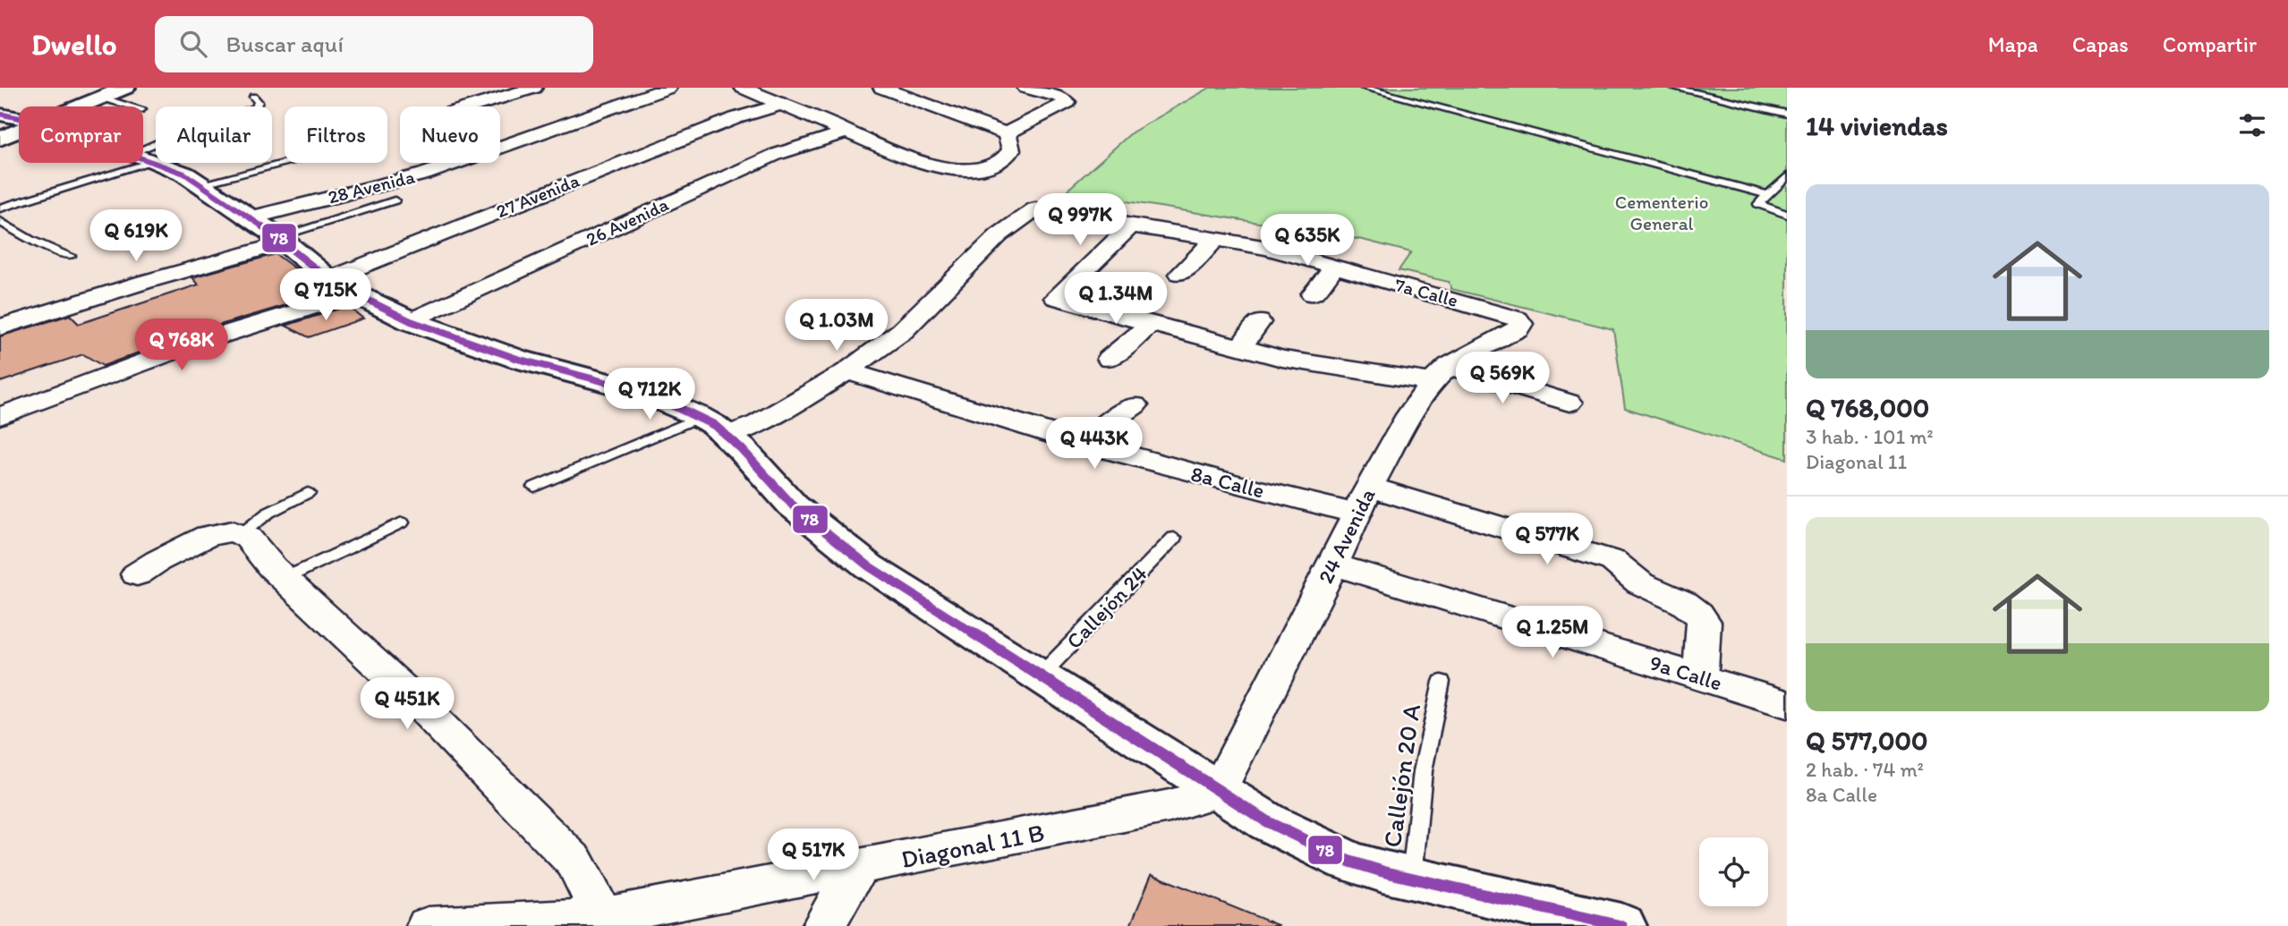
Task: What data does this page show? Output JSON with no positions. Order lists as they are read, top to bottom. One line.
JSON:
{"streets":{"street":["28 Avenida","27 Avenida","26 Avenida","7a Calle","8a Calle","24 Avenida","9a Calle","Diagonal 11 B"],"lane":["Callejón 24","Callejón 20 A"]},"crossings":[["7a Calle","24 Avenida"],["8a Calle","24 Avenida"],["8a Calle","9a Calle"],["24 Avenida","9a Calle"],["24 Avenida","Diagonal 11 B"]],"parks":["Cementerio General"],"lines":["transit line 78"],"page":{"header":"Dwello","search":"Buscar aquí","nav":["Mapa","Capas","Compartir"],"heading":"14 viviendas","chip":["Comprar","Alquilar","Filtros","Nuevo"],"list":[{"name":"Q 768,000","note":"3 hab. · 101 m² · Diagonal 11"},{"name":"Q 577,000","note":"2 hab. · 74 m² · 8a Calle"}],"price":["Q 997K","Q 619K","Q 635K","Q 715K","Q 1.34M","Q 1.03M","Q 768K","Q 569K","Q 712K","Q 443K","Q 577K","Q 1.25M","Q 451K","Q 517K"]}}
